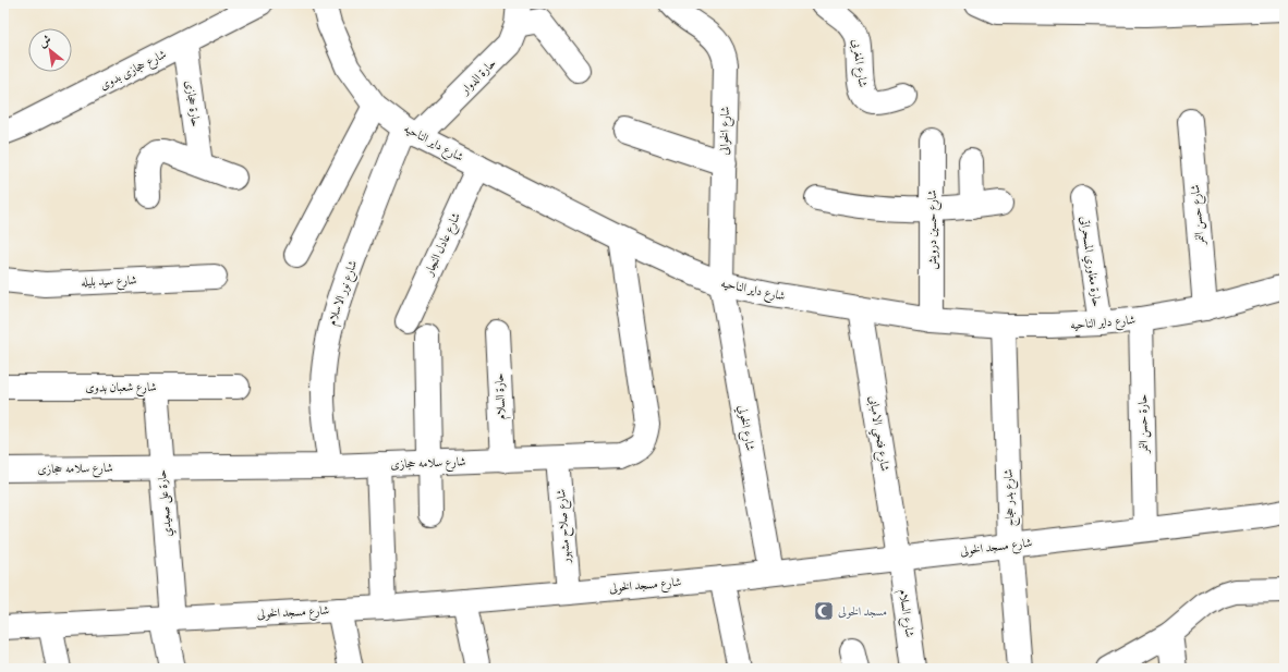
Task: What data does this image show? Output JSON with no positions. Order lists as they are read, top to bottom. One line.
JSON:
{"streets":{"street":["شارع المغربى","شارع حجازى بدوى","حارة الدوار","حارة حجازى","شارع الخوالى","شارع داير الناحيه","شارع حسن النمر","شارع حسين درويش","شارع عادل النجار","حارة مغاوري المسحراتى","شارع سيد بليله","شارع نور الاسلام","شارع شعبان بدوى","حارة السلام","حارة حسن النمر","شارع الخولي","شارع فتحي الامبابى","شارع سلامه حجازى","شارع بدر حجاج","حارة على صعيدي","شارع صلاح مشهور","شارع مسجد الخولى","شارع السلام"]},"crossings":[["شارع حجازى بدوى","حارة حجازى"],["حارة الدوار","شارع داير الناحيه"],["حارة الدوار","شارع نور الاسلام"],["شارع الخوالى","شارع داير الناحيه"],["شارع الخوالى","شارع الخولي"],["شارع داير الناحيه","شارع حسن النمر"],["شارع داير الناحيه","شارع حسين درويش"],["شارع داير الناحيه","شارع عادل النجار"],["شارع داير الناحيه","حارة مغاوري المسحراتى"],["شارع داير الناحيه","شارع نور الاسلام"],["شارع داير الناحيه","حارة حسن النمر"],["شارع داير الناحيه","شارع الخولي"],["شارع داير الناحيه","شارع فتحي الامبابى"],["شارع داير الناحيه","شارع سلامه حجازى"],["شارع داير الناحيه","شارع بدر حجاج"],["شارع نور الاسلام","شارع سلامه حجازى"],["شارع شعبان بدوى","حارة على صعيدي"],["حارة السلام","شارع سلامه حجازى"],["حارة حسن النمر","شارع مسجد الخولى"],["شارع الخولي","شارع مسجد الخولى"],["شارع فتحي الامبابى","شارع مسجد الخولى"],["شارع فتحي الامبابى","شارع السلام"],["شارع سلامه حجازى","حارة على صعيدي"],["شارع سلامه حجازى","شارع صلاح مشهور"],["شارع بدر حجاج","شارع مسجد الخولى"],["حارة على صعيدي","شارع مسجد الخولى"],["شارع صلاح مشهور","شارع مسجد الخولى"],["شارع مسجد الخولى","شارع السلام"]],"places":{"mosque":["مسجد الخولى"]},"north":"top left"}
